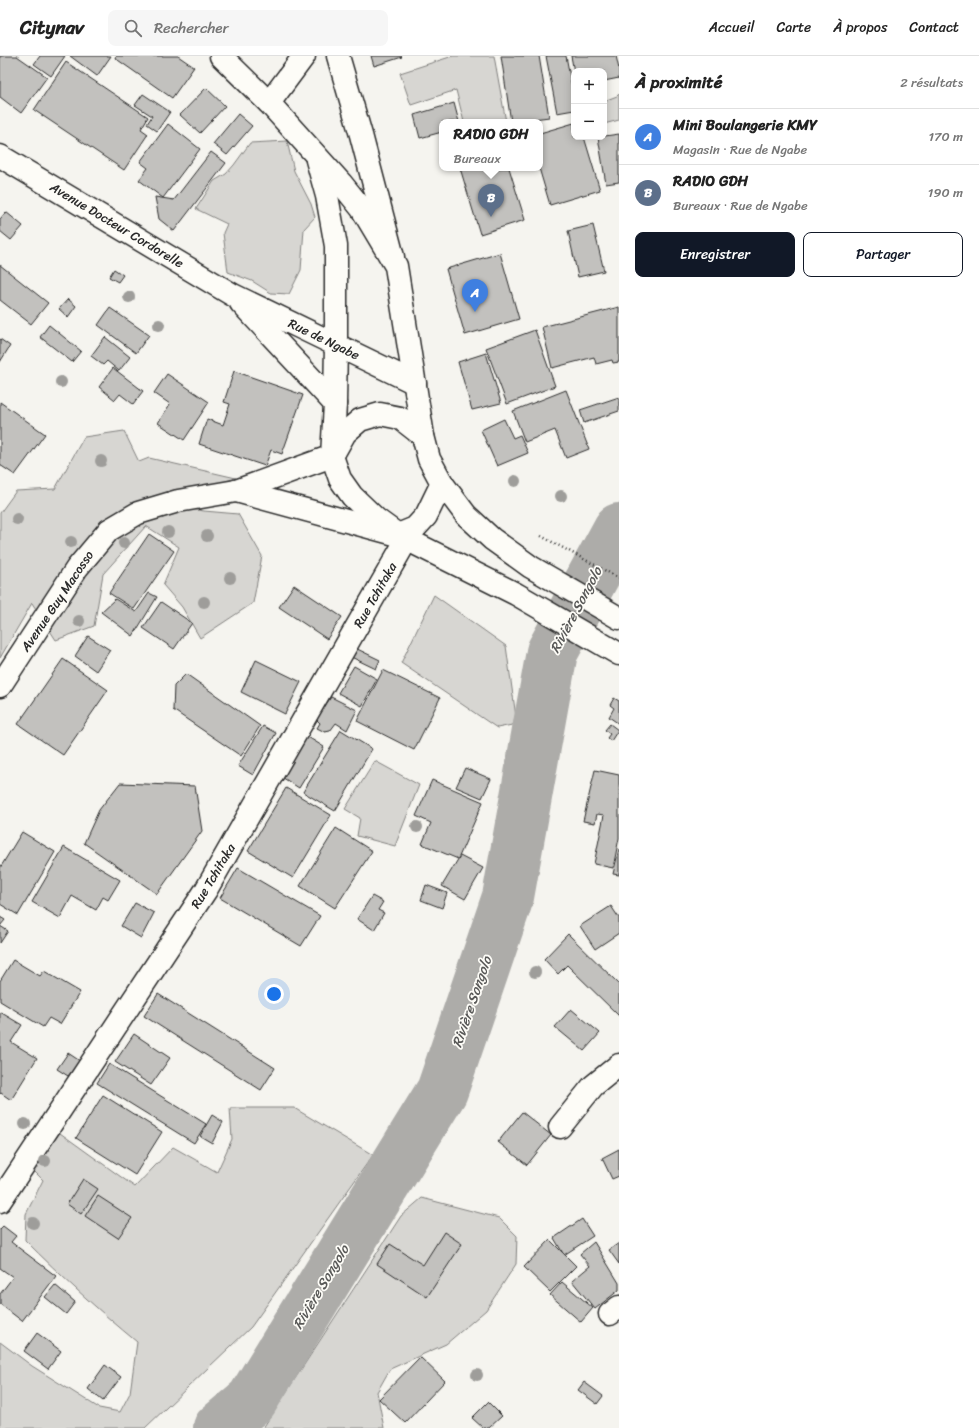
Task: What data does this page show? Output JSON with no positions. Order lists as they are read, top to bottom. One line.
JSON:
{"streets":{"main road":["Avenue Docteur Cordorelle","Rue de Ngabe","Rue Tchitaka","Avenue Guy Macosso"]},"crossings":[["Avenue Docteur Cordorelle","Rue de Ngabe"]],"water":["Rivière Songolo"],"page":{"header":"Citynav","search":"Rechercher","nav":["Accueil","Carte","À propos","Contact"],"heading":["À proximité","2 résultats"],"map_buttons":["+","−"],"list":[{"mark":"A","name":"Mini Boulangerie KMY","note":"Magasin · Rue de Ngabe","value":"170 m"},{"mark":"B","name":"RADIO GDH","note":"Bureaux · Rue de Ngabe","value":"190 m"}],"popup":["RADIO GDH","Bureaux"],"pins":["B","A"],"buttons":["Enregistrer","Partager"]}}
